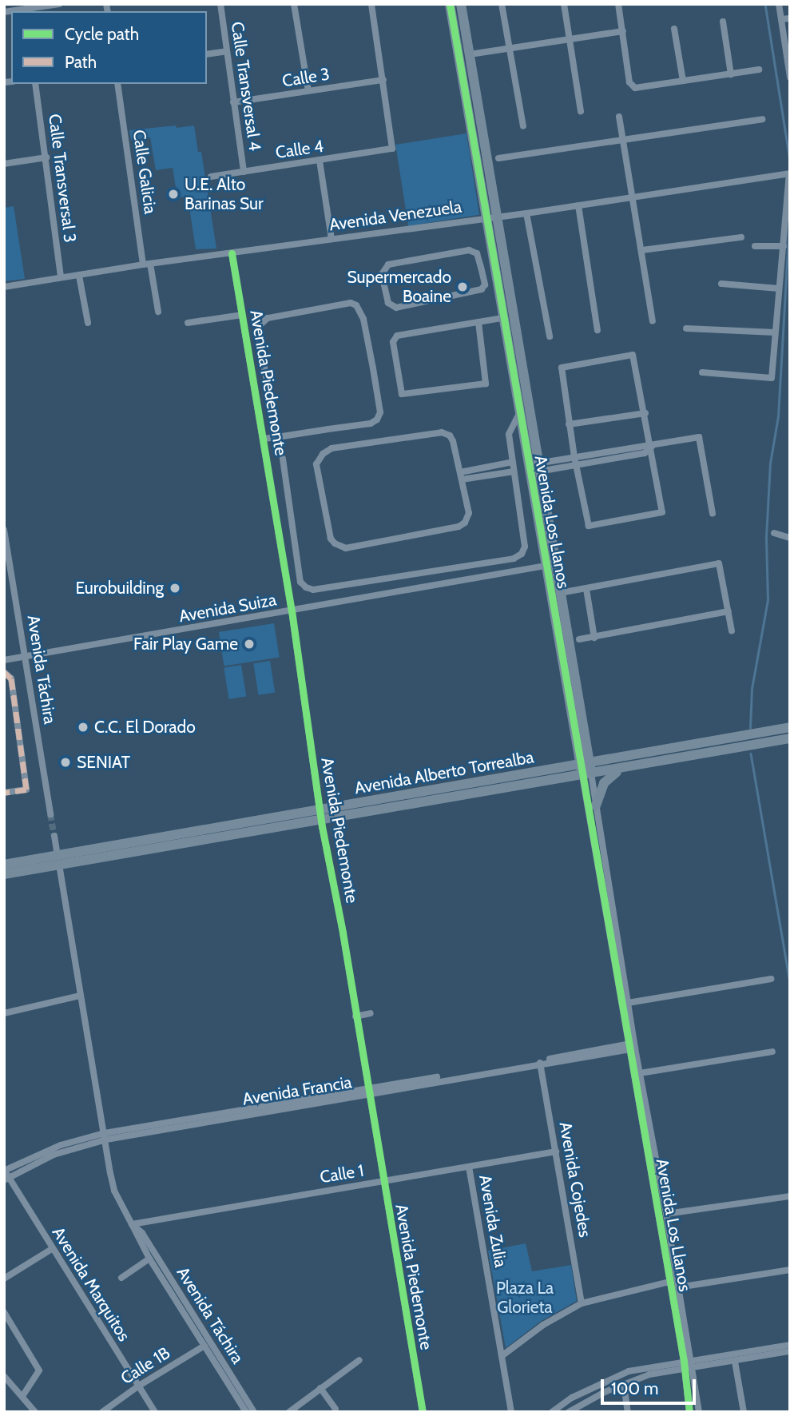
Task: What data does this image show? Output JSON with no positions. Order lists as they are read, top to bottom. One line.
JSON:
{"streets":{"street":["Calle 3","Calle Transversal 4","Calle 4","Calle Galicia","Calle Transversal 3","Avenida Venezuela","Avenida Piedemonte","Avenida Los Llanos","Avenida Suiza","Avenida Táchira","Avenida Alberto Torrealba","Avenida Francia","Calle 1","Avenida Cojedes","Avenida Zulia","Avenida Marquitos","Calle 1B"]},"crossings":[["Calle 3","Calle Transversal 4"],["Calle 3","Calle 4"],["Calle Transversal 4","Calle 4"],["Calle Galicia","Avenida Venezuela"],["Calle Transversal 3","Avenida Venezuela"],["Avenida Venezuela","Avenida Piedemonte"],["Avenida Venezuela","Avenida Los Llanos"],["Avenida Piedemonte","Avenida Suiza"],["Avenida Piedemonte","Avenida Alberto Torrealba"],["Avenida Piedemonte","Avenida Francia"],["Avenida Piedemonte","Calle 1"],["Avenida Los Llanos","Avenida Suiza"],["Avenida Los Llanos","Avenida Alberto Torrealba"],["Avenida Los Llanos","Avenida Francia"],["Avenida Suiza","Avenida Táchira"],["Avenida Francia","Avenida Cojedes"],["Avenida Francia","Avenida Marquitos"],["Calle 1","Avenida Cojedes"],["Calle 1","Avenida Zulia"],["Avenida Marquitos","Calle 1B"]],"parks":["Plaza La Glorieta"],"places":["U.E. Alto Barinas Sur","Supermercado Boaine","Eurobuilding","Fair Play Game","C.C. El Dorado","SENIAT"],"legend":["Cycle path","Path"],"scale_bar":"100 m"}
